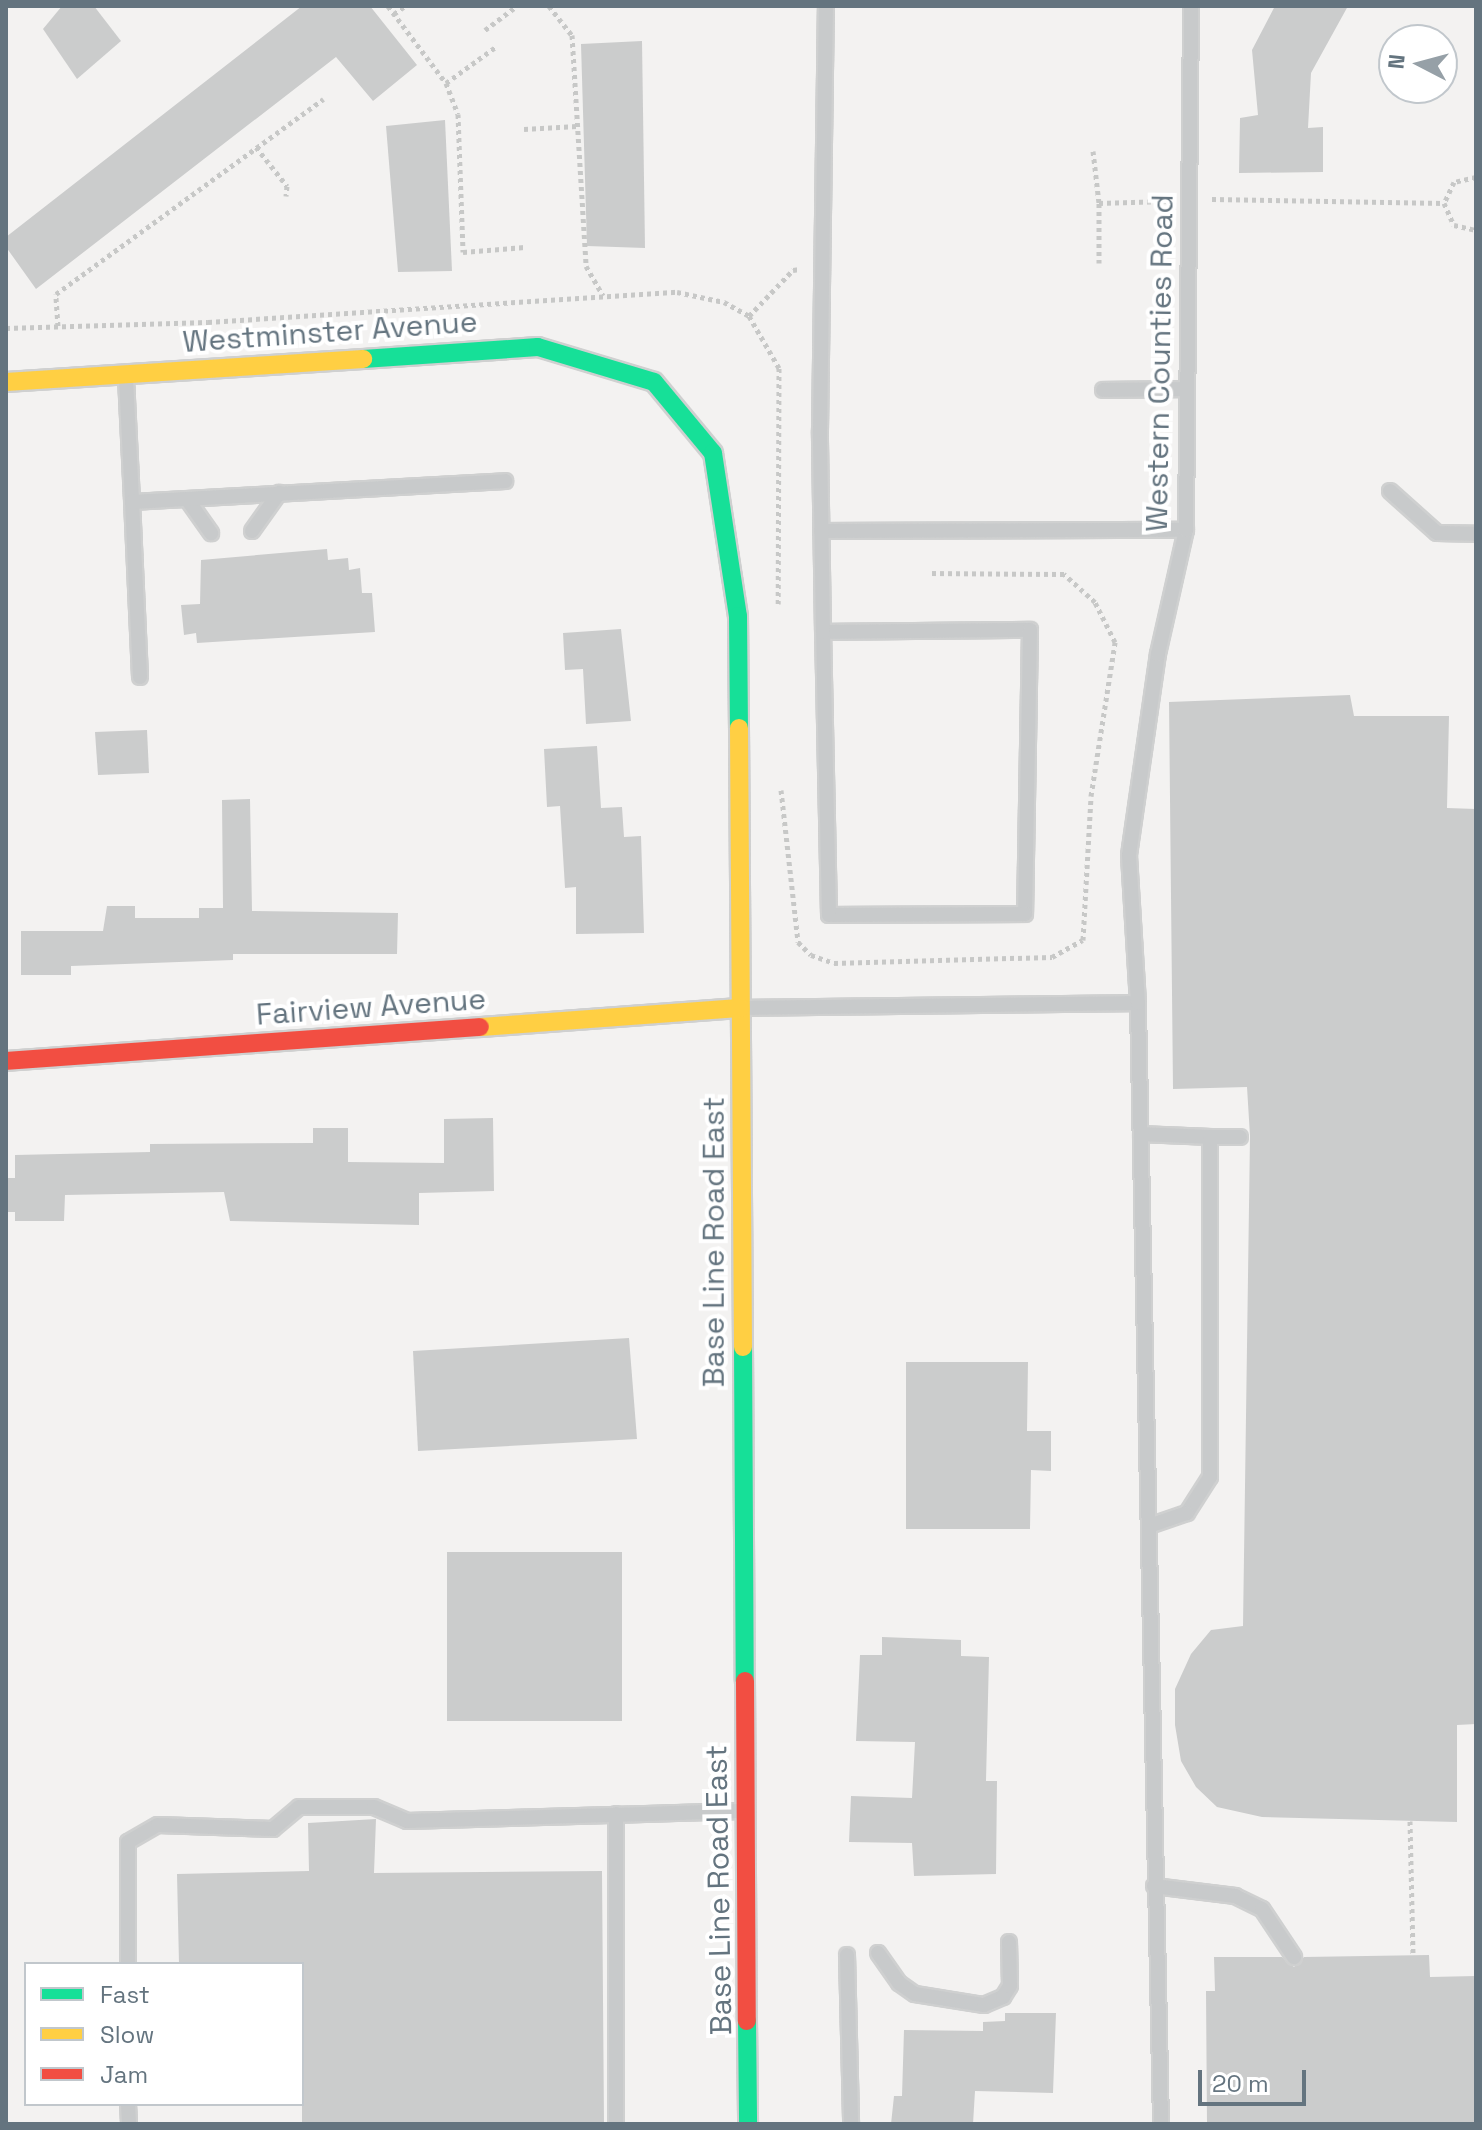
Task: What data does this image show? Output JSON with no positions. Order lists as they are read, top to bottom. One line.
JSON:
{"streets":{"street":["Westminster Avenue","Fairview Avenue","Base Line Road East"],"lane":["Western Counties Road"]},"crossings":[["Westminster Avenue","Base Line Road East"],["Fairview Avenue","Base Line Road East"]],"legend":["Fast","Slow","Jam"],"scale_bar":"20 m","north":"left"}
